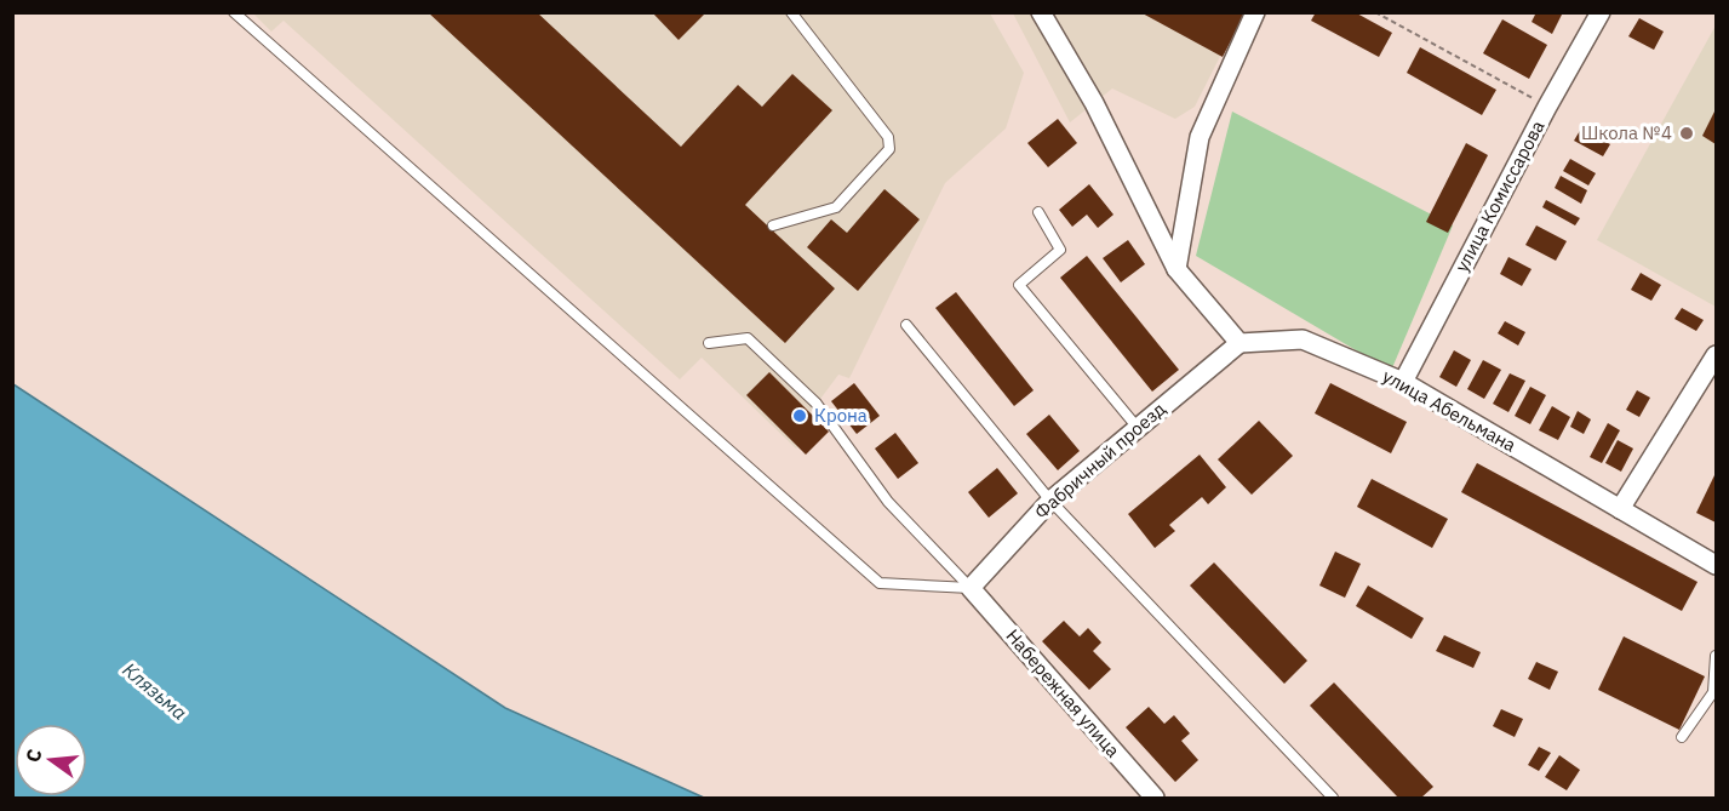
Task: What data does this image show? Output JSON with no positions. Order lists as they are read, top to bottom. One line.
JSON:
{"streets":{"street":["улица Комиссарова","улица Абельмана","Фабричный проезд","Набережная улица"]},"crossings":[["улица Комиссарова","улица Абельмана"],["улица Абельмана","Фабричный проезд"],["Фабричный проезд","Набережная улица"]],"water":["Клязьма"],"places":["Школа №4","Крона"],"north":"left"}
